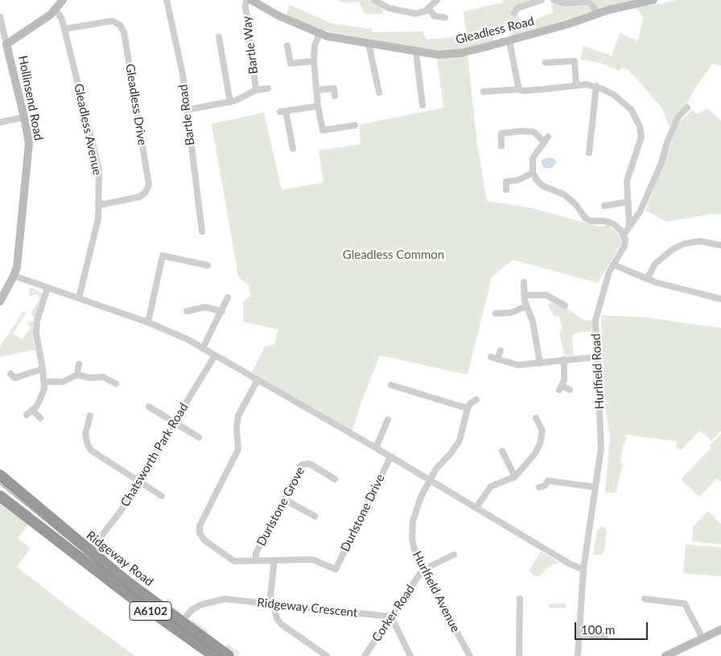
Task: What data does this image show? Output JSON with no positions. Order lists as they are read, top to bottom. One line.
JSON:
{"streets":{"highway":["Ridgeway Road","A6102"],"main road":["Gleadless Road","Hollinsend Road"],"street":["Bartle Way","Gleadless Drive","Bartle Road","Gleadless Avenue","Hurlfield Road","Chatsworth Park Road","Durlstone Grove","Durlstone Drive","Hurlfield Avenue","Ridgeway Crescent","Corker Road"]},"crossings":[["Gleadless Drive","Gleadless Avenue"],["Chatsworth Park Road","Ridgeway Road"],["Durlstone Grove","Durlstone Drive"],["Hurlfield Avenue","Corker Road"],["Ridgeway Crescent","Corker Road"]],"parks":["Gleadless Common"],"scale_bar":"100 m"}
